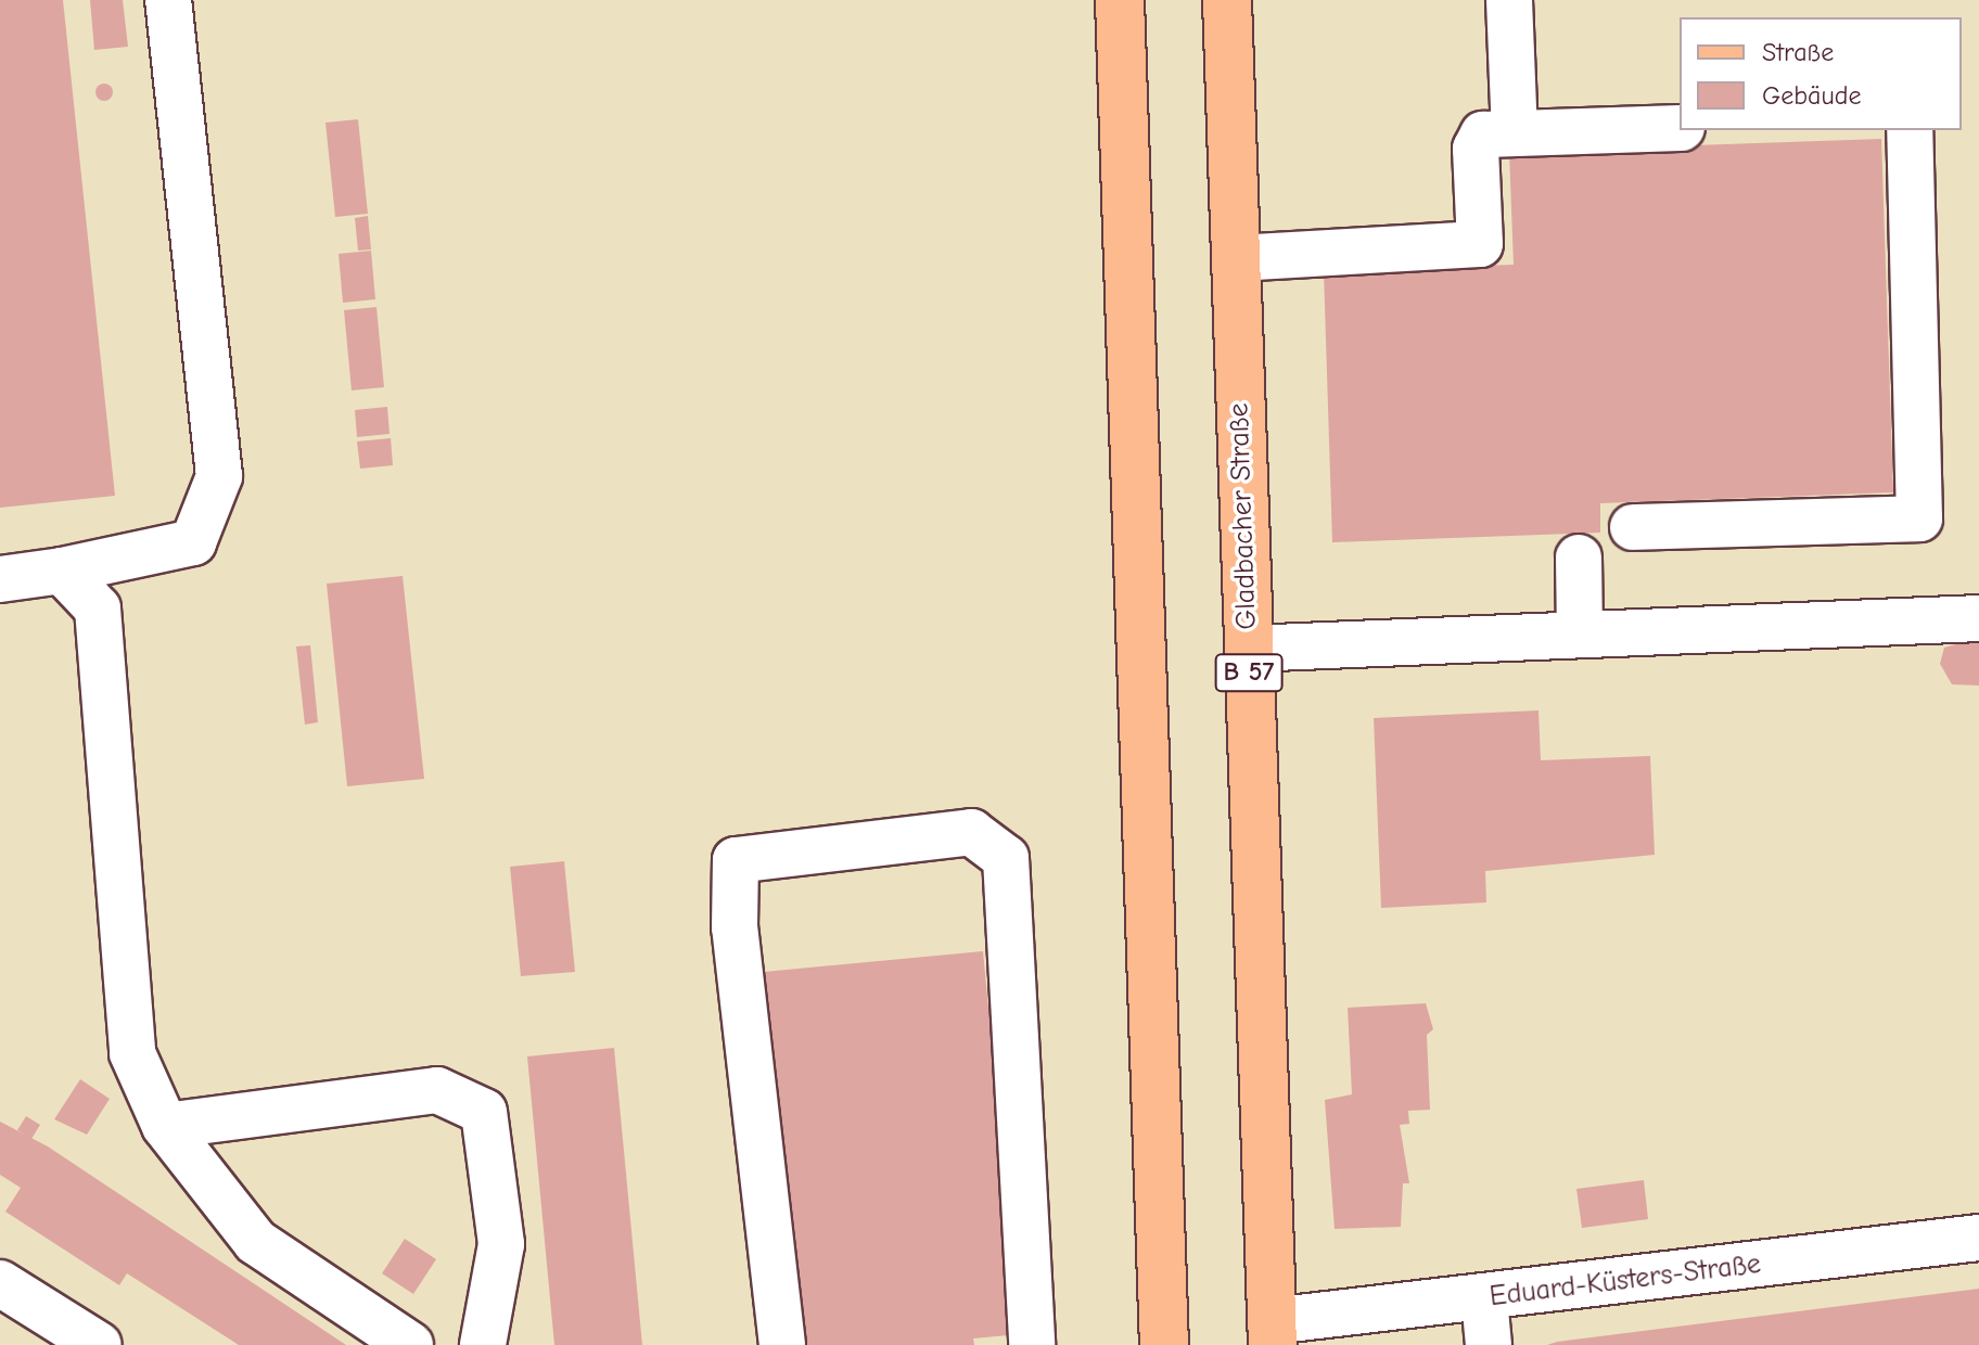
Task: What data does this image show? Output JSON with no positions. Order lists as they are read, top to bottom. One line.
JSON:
{"streets":{"main road":["Gladbacher Straße","B 57"],"street":["Eduard-Küsters-Straße"]},"crossings":[["Gladbacher Straße","Eduard-Küsters-Straße"]],"legend":["Straße","Gebäude"]}
